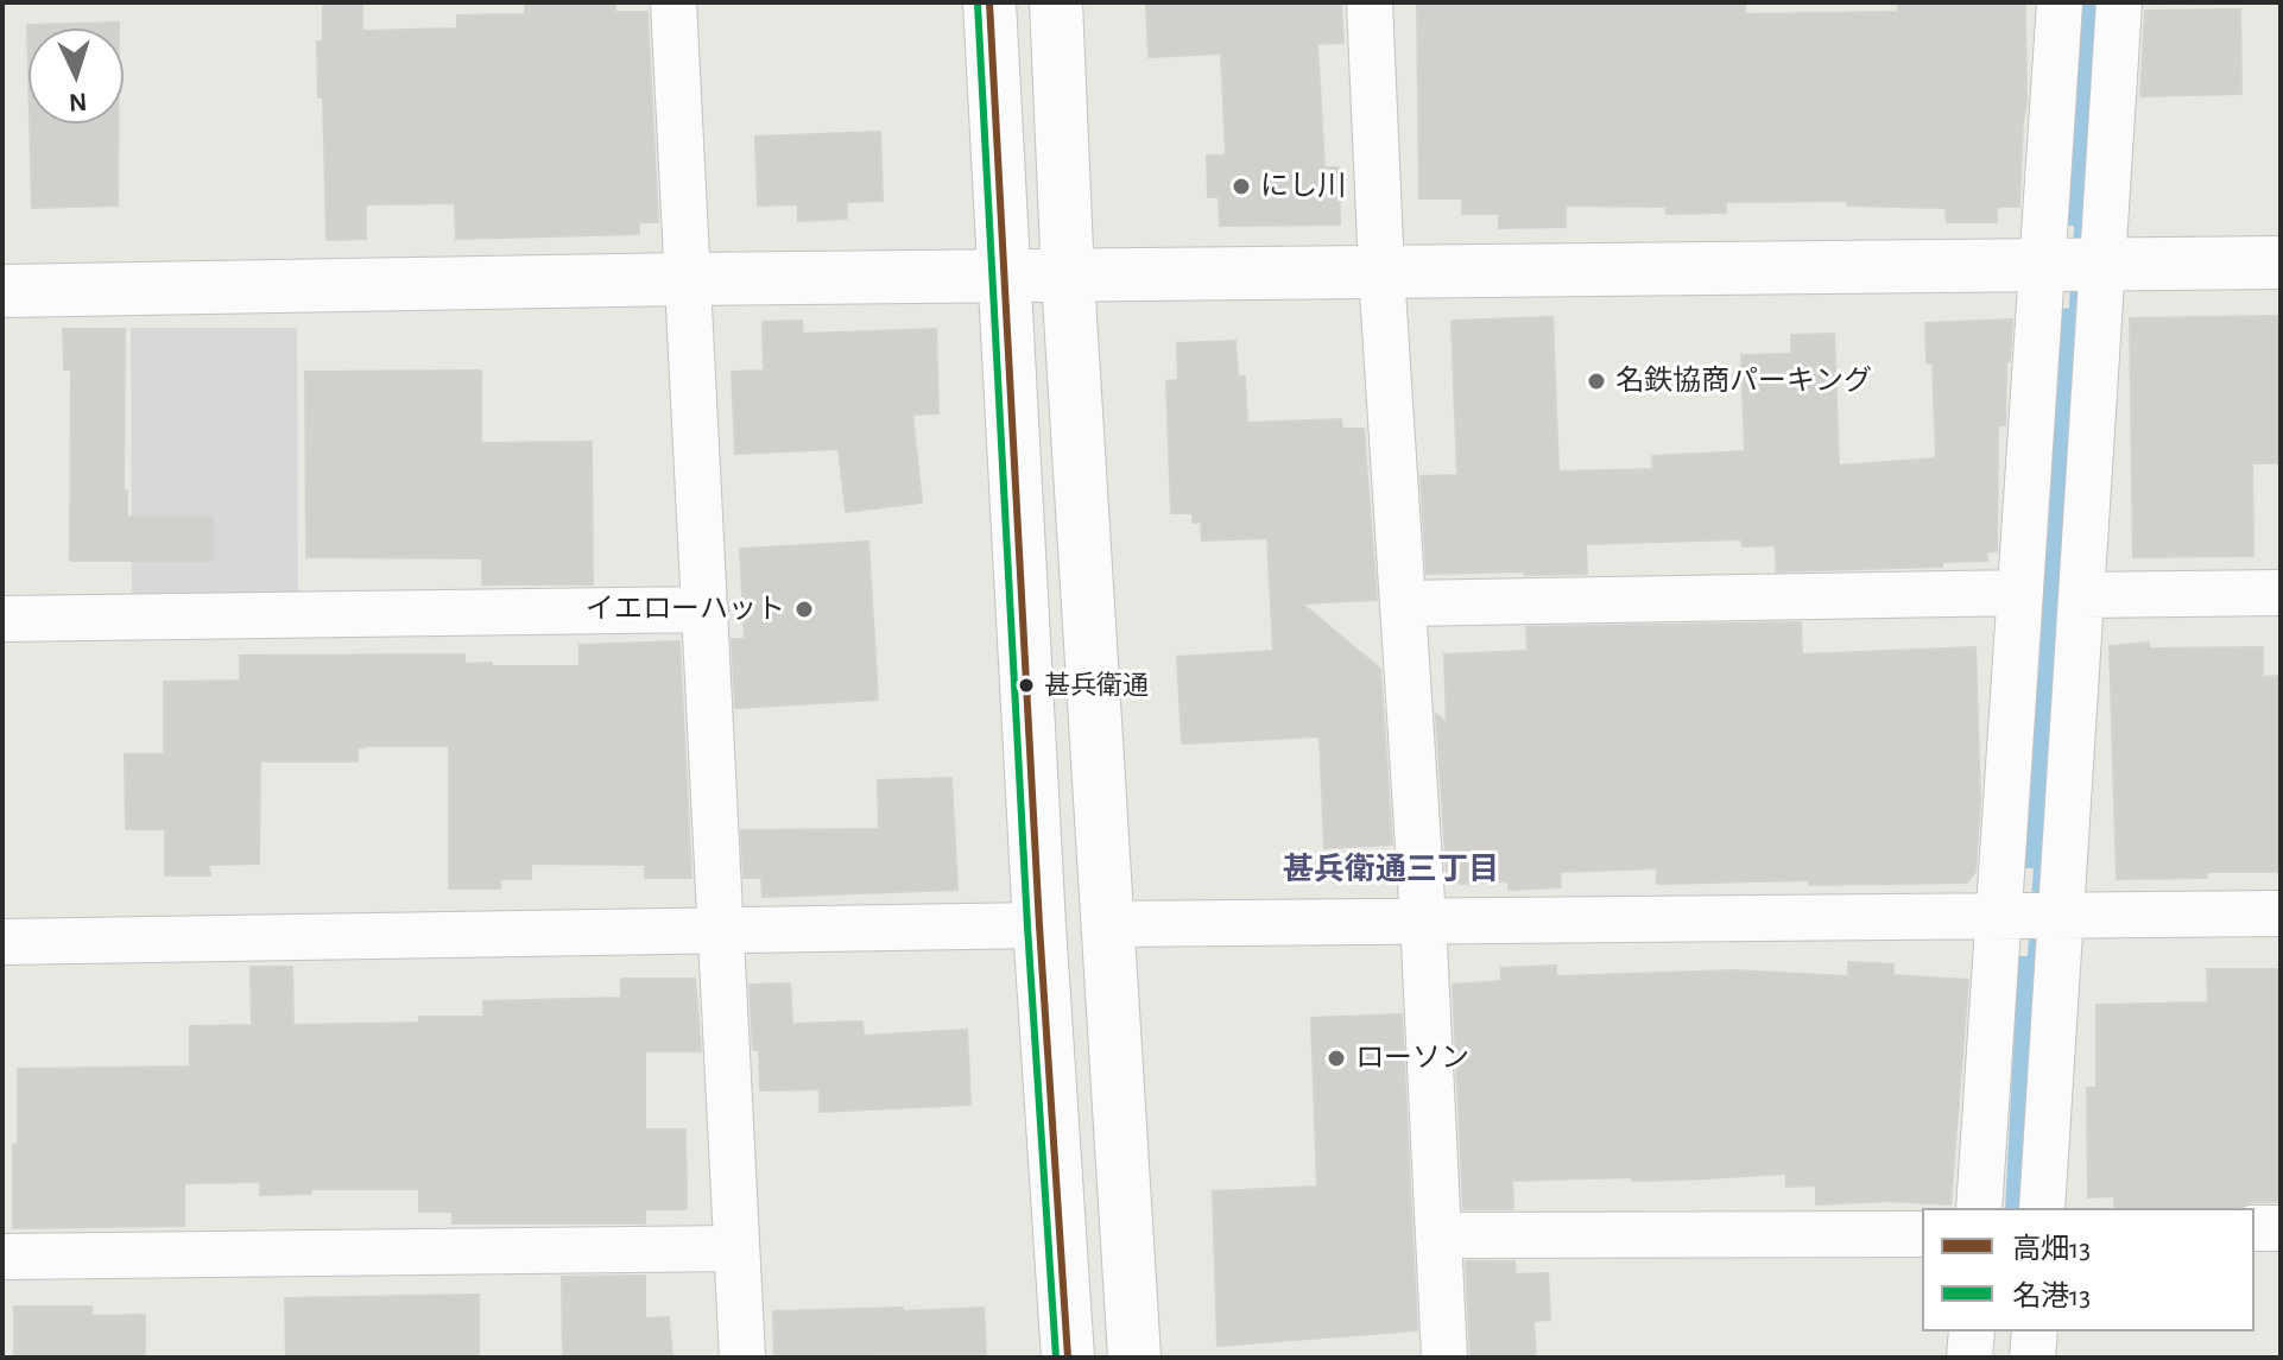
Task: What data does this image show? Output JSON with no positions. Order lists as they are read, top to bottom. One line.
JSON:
{"districts":["甚兵衛通三丁目"],"places":["にし川","名鉄協商パーキング","イエローハット","甚兵衛通","ローソン"],"lines":["transit line 高畑13","transit line 名港13"],"legend":["高畑13","名港13"],"north":"bottom"}
